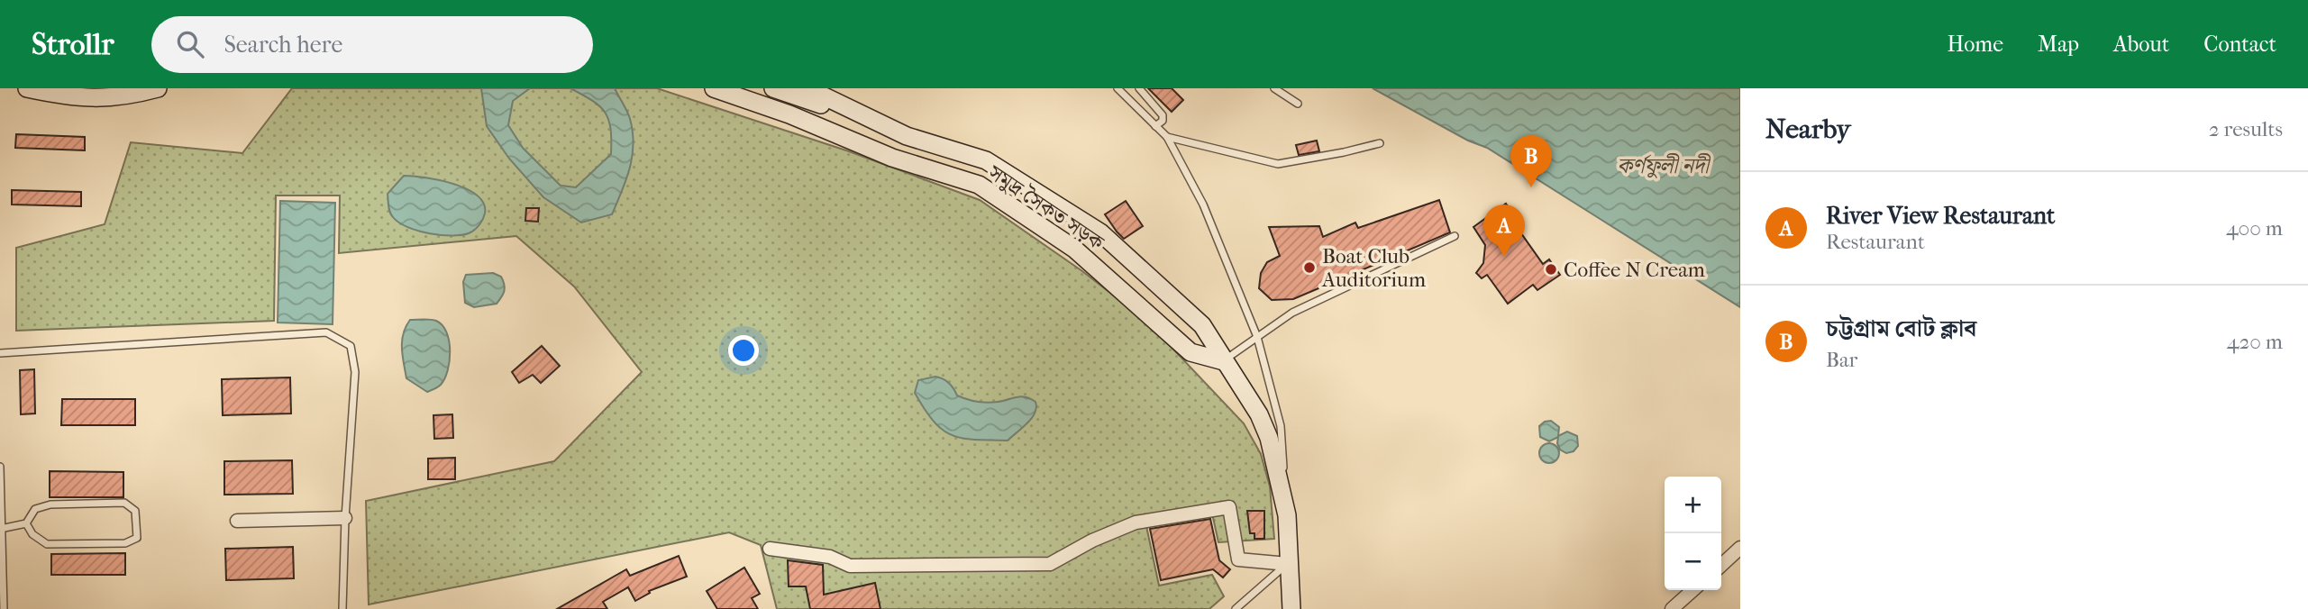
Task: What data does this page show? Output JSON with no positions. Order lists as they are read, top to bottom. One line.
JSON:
{"streets":{"main road":["সমুদ্র সৈকত সড়ক"]},"water":["কর্ণফুলী নদী"],"places":["Boat Club Auditorium","Coffee N Cream"],"page":{"header":"Strollr","search":"Search here","nav":["Home","Map","About","Contact"],"heading":["Nearby","2 results"],"pins":["B","A"],"list":[{"mark":"A","name":"River View Restaurant","note":"Restaurant","value":"400 m"},{"mark":"B","name":"চট্টগ্রাম বোট ক্লাব","note":"Bar","value":"420 m"}],"map_buttons":["+","−"]}}
